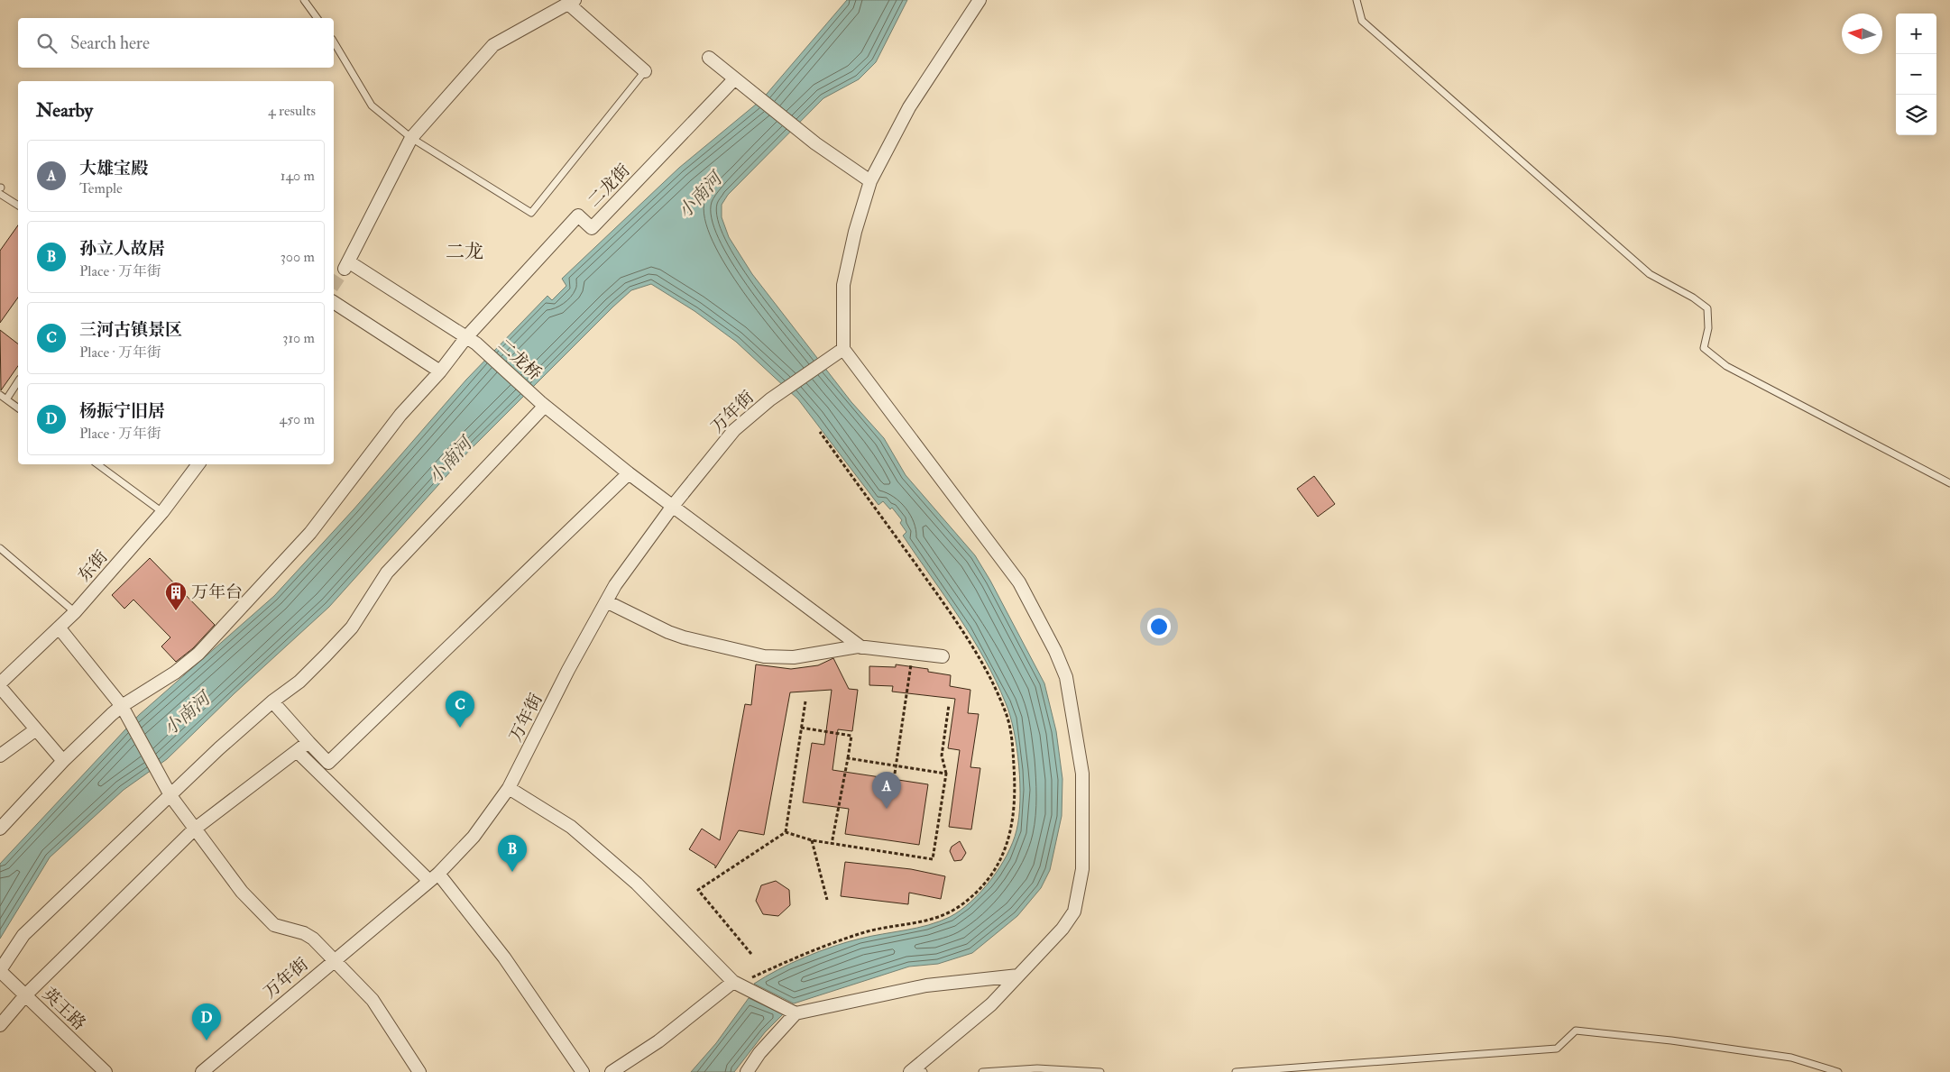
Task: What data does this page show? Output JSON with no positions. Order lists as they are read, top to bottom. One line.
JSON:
{"streets":{"street":["二龙街","二龙桥","万年街","东街","英王路"]},"crossings":[["二龙街","二龙桥"],["二龙桥","万年街"]],"districts":["二龙"],"water":["小南河"],"places":{"building":["万年台"]},"north":"left","page":{"map_buttons":["+","−"],"search":"Search here","heading":["Nearby","4 results"],"list":[{"mark":"A","name":"大雄宝殿","note":"Temple","value":"140 m"},{"mark":"B","name":"孙立人故居","note":"Place · 万年街","value":"300 m"},{"mark":"C","name":"三河古镇景区","note":"Place · 万年街","value":"310 m"},{"mark":"D","name":"杨振宁旧居","note":"Place · 万年街","value":"450 m"}],"pins":["C","A","B","D"]}}
